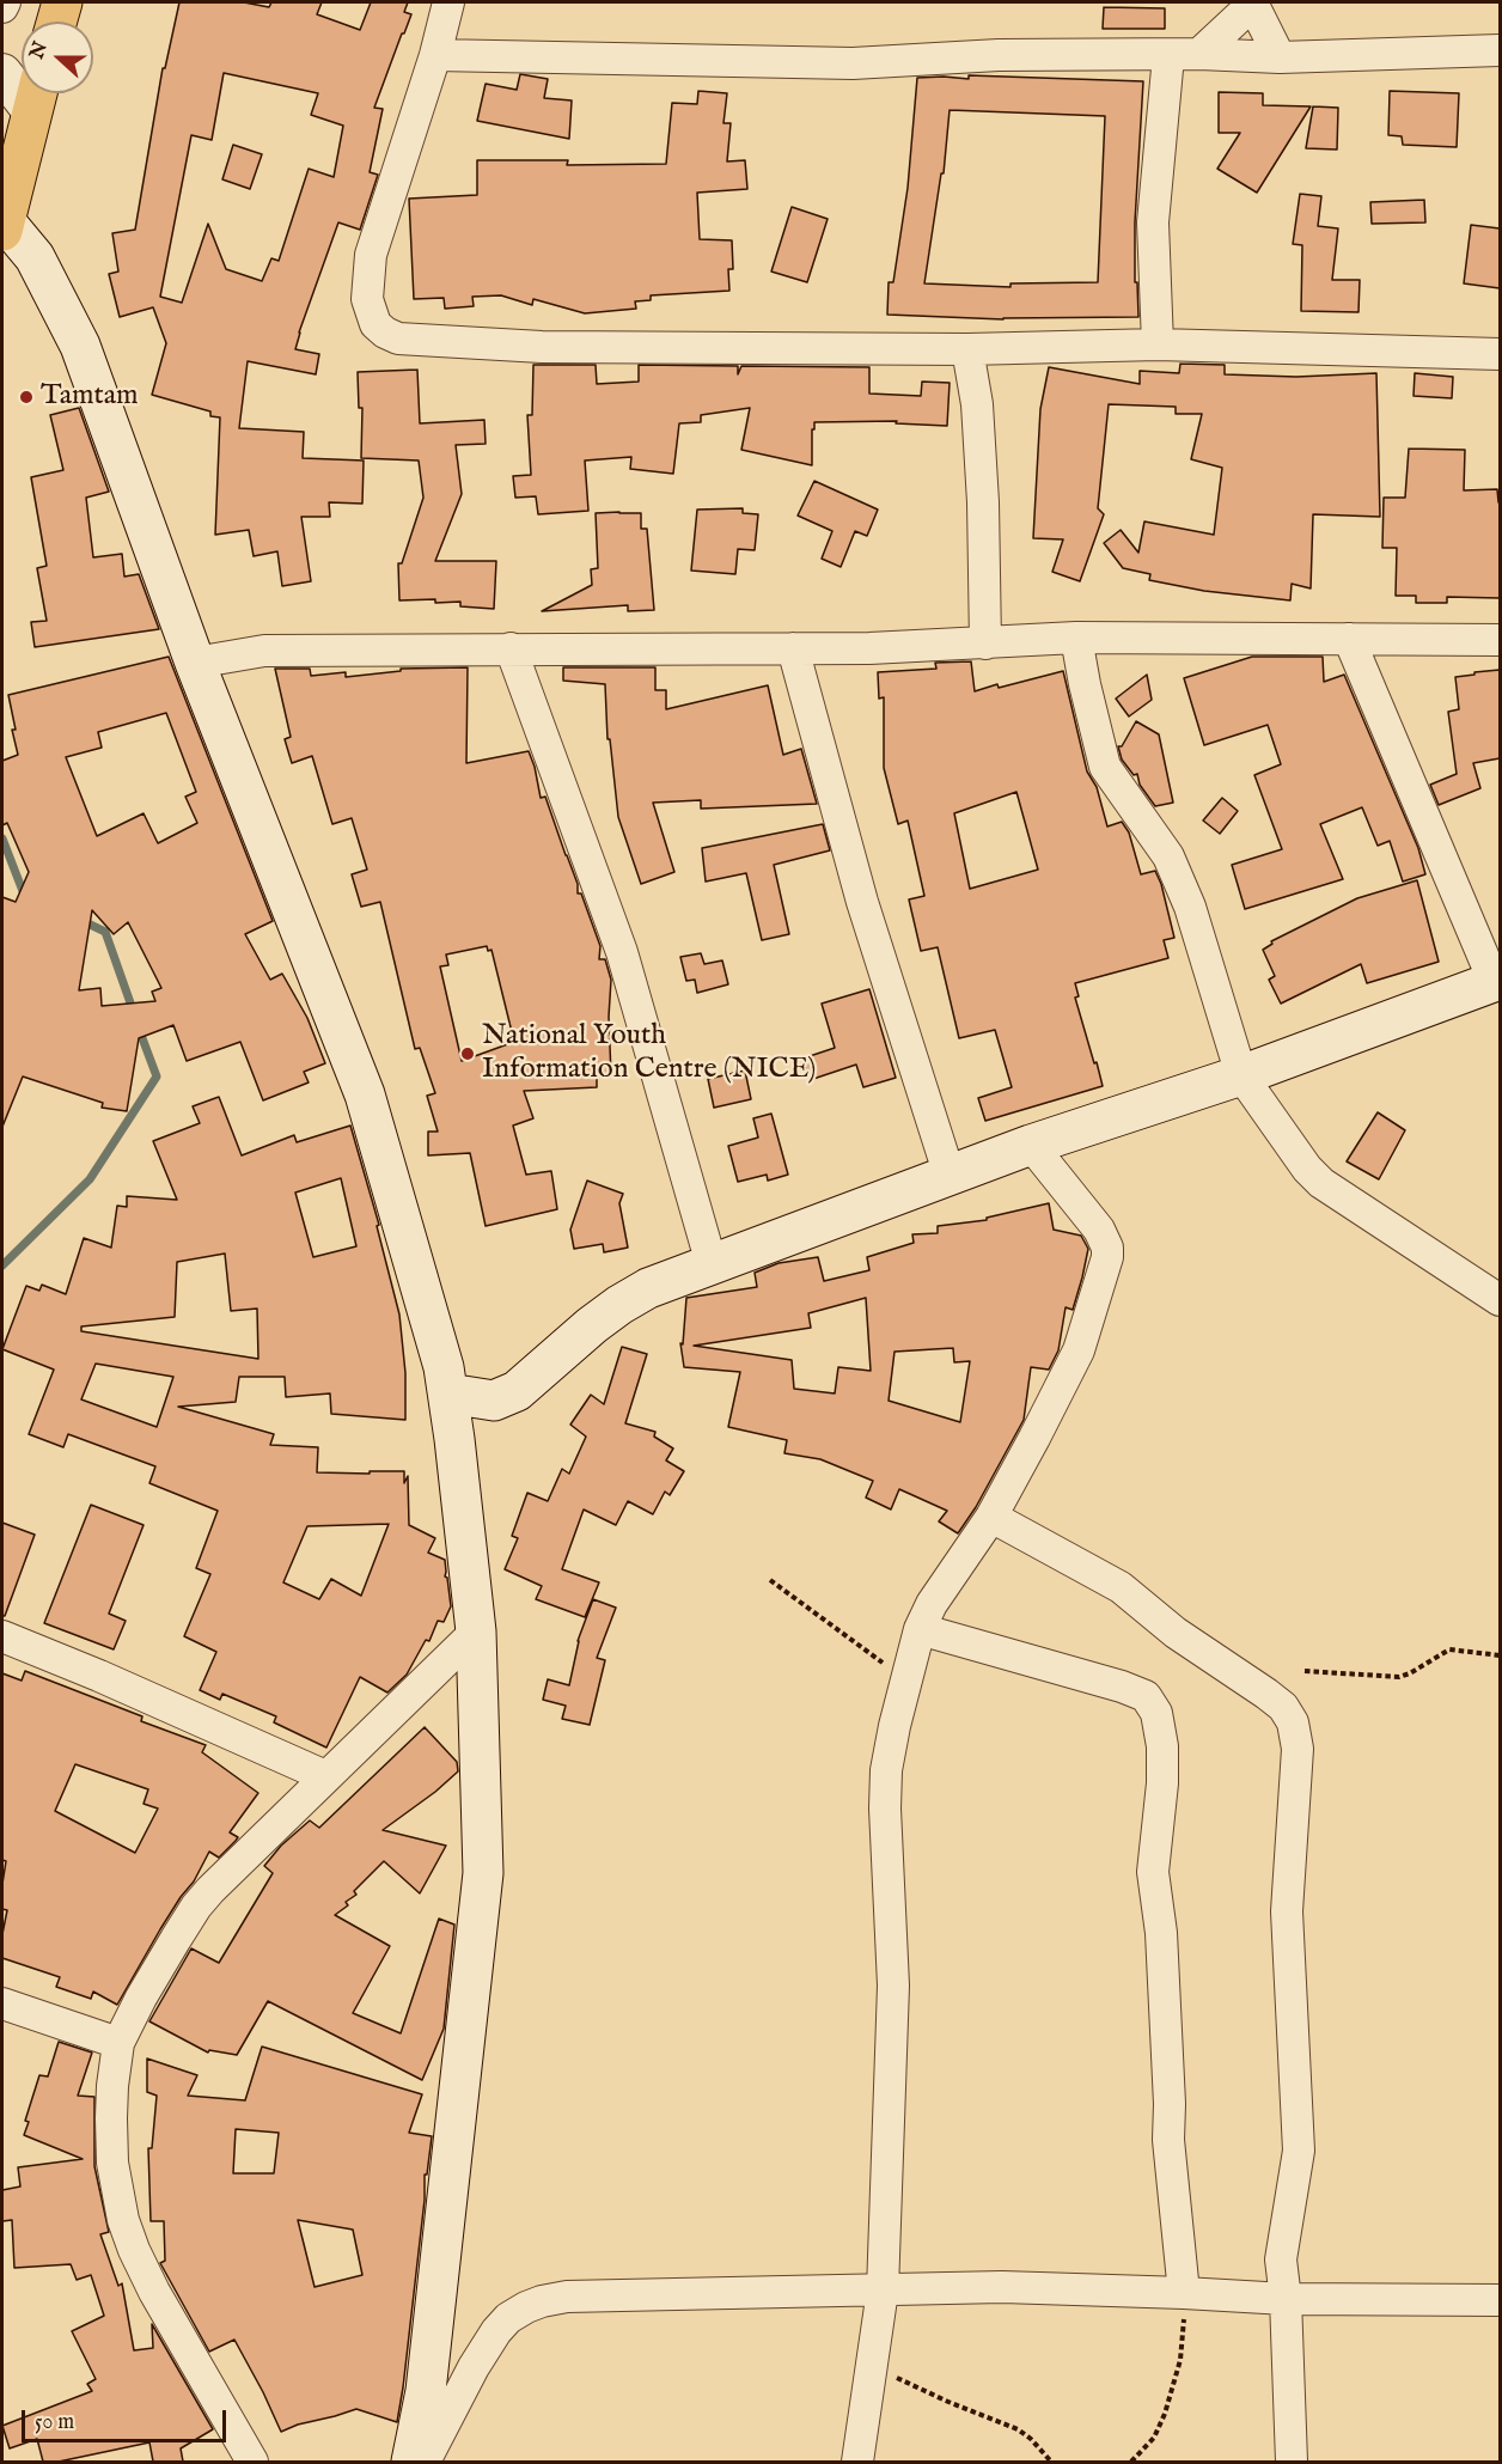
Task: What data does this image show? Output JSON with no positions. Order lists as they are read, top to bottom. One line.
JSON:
{"places":["Tamtam","National Youth Information Centre (NICE)"],"scale_bar":"50 m","north":"left"}
